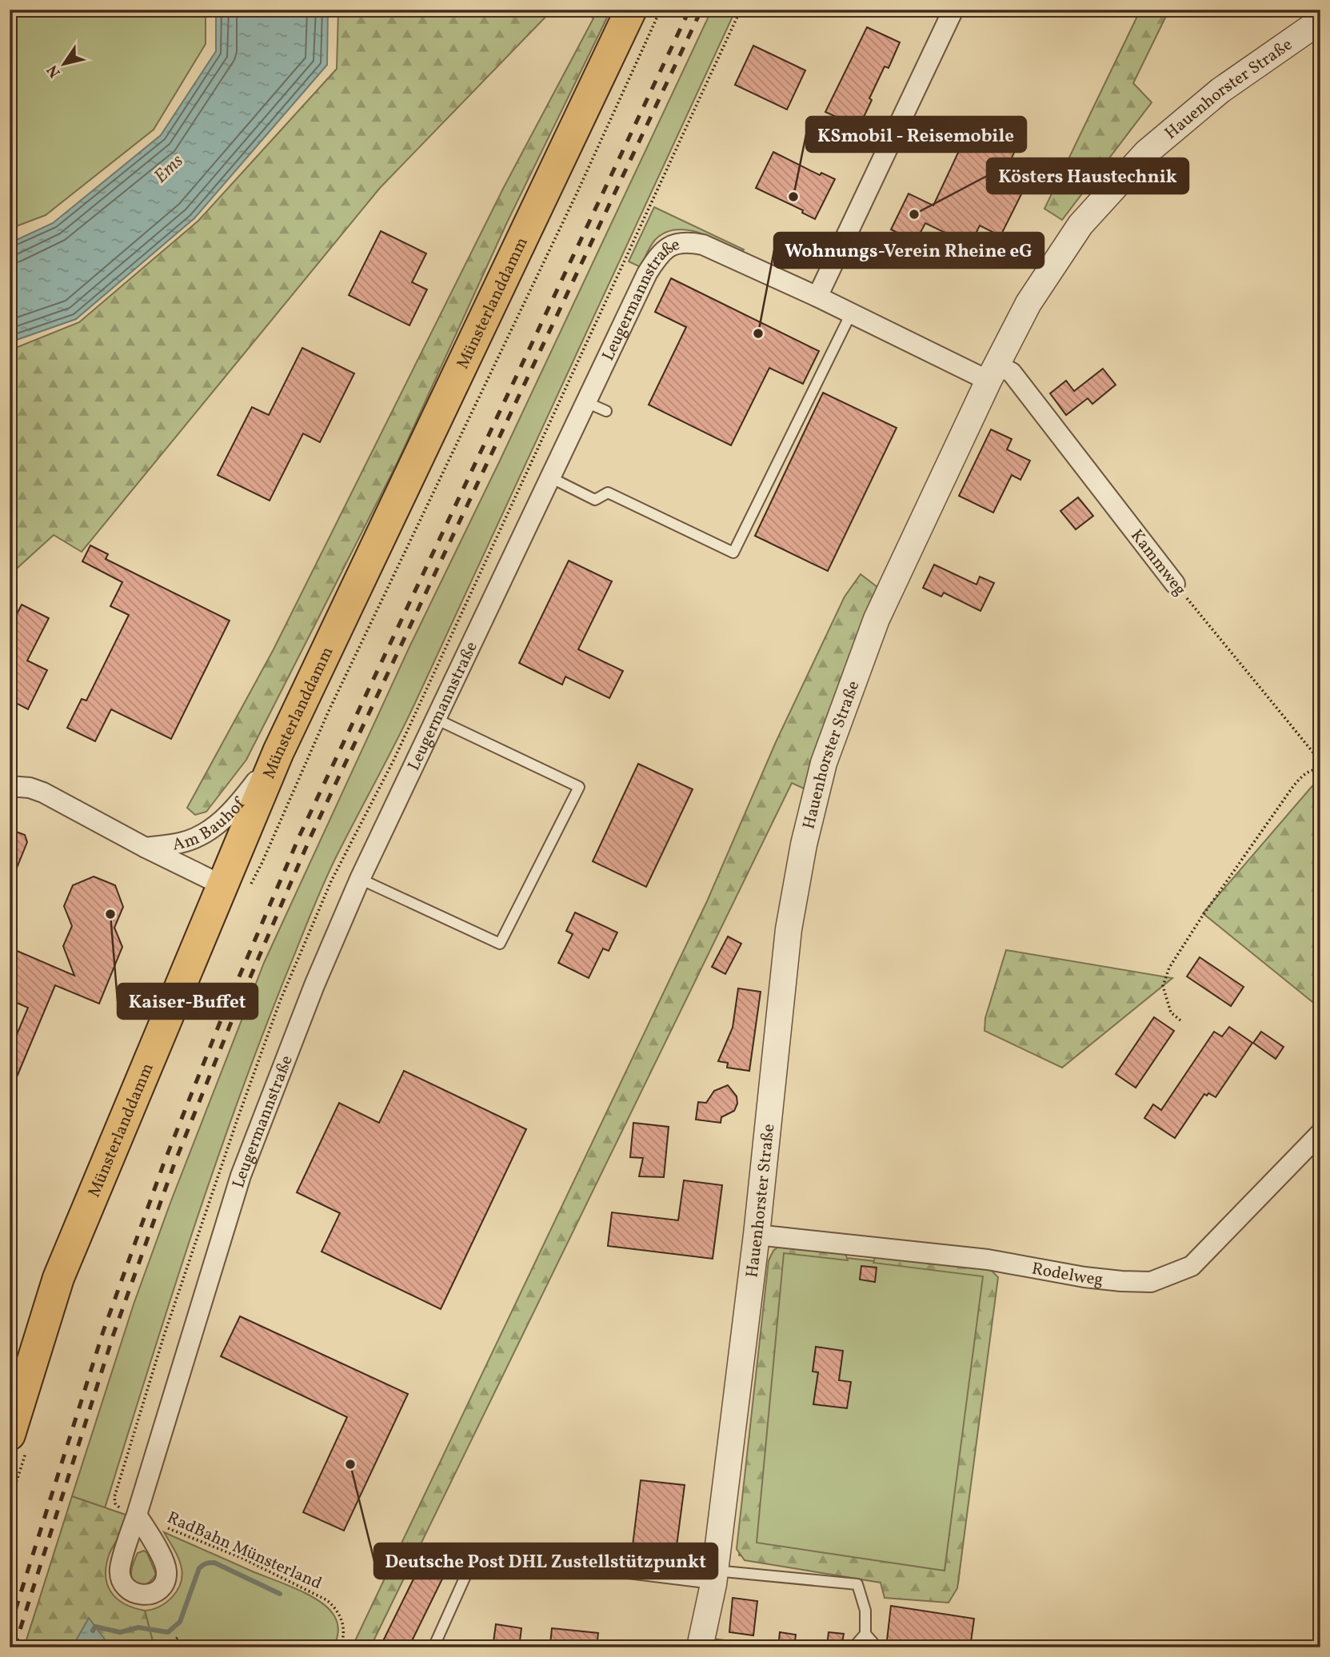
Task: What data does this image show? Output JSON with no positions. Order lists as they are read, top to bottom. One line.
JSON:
{"streets":{"main road":["Münsterlanddamm"],"street":["Hauenhorster Straße","Leugermannstraße","Kammweg","Am Bauhof","Rodelweg"],"path":["RadBahn Münsterland"]},"crossings":[["Hauenhorster Straße","Leugermannstraße"],["Hauenhorster Straße","Kammweg"],["Hauenhorster Straße","Rodelweg"],["Münsterlanddamm","Am Bauhof"],["Leugermannstraße","Kammweg"],["Leugermannstraße","RadBahn Münsterland"]],"water":["Ems"],"places":["KSmobil - Reisemobile","Kösters Haustechnik","Wohnungs-Verein Rheine eG","Kaiser-Buffet","Deutsche Post DHL Zustellstützpunkt"],"north":"bottom left"}
